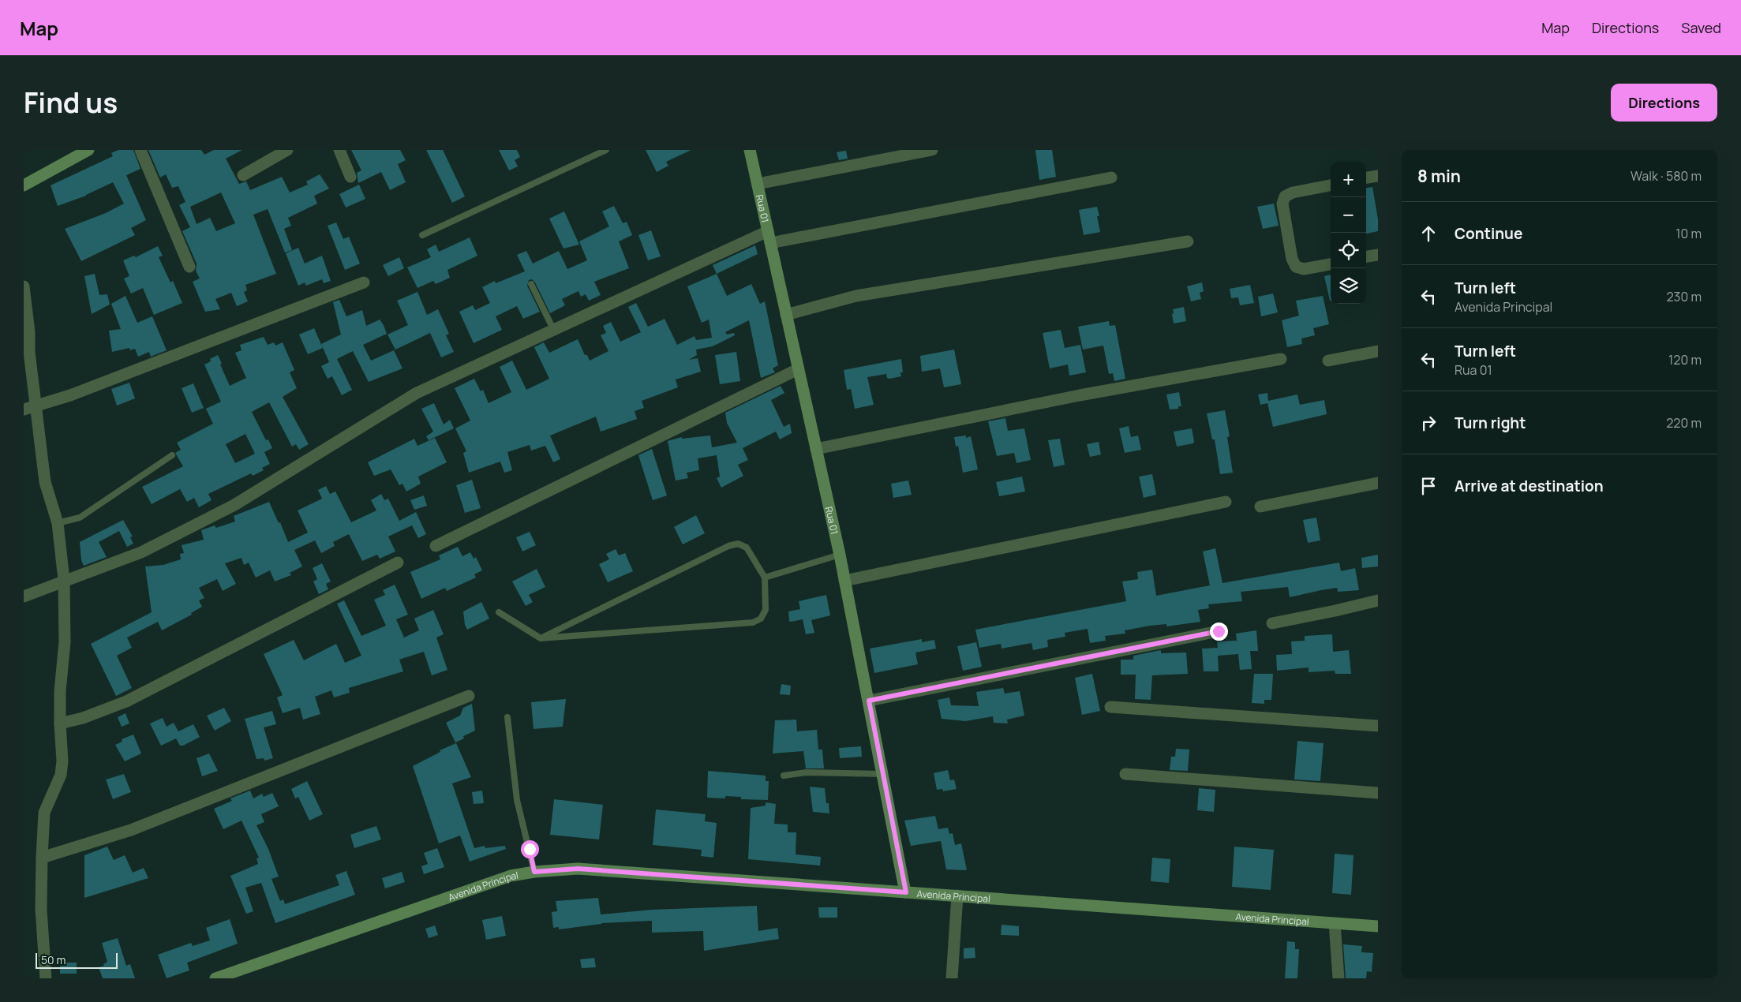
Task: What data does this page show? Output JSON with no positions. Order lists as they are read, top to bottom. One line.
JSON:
{"streets":{"street":["Rua 01","Avenida Principal"]},"crossings":[["Rua 01","Avenida Principal"]],"scale_bar":"50 m","page":{"header":"Map","nav":["Map","Directions","Saved"],"title":"Find us","buttons":"Directions","heading":["8 min","Walk · 580 m"],"map_buttons":["+","−"],"list":[["Continue","10 m"],["Turn left","Avenida Principal","230 m"],["Turn left","Rua 01","120 m"],["Turn right","220 m"],"Arrive at destination"],"scale":"50 m"}}
